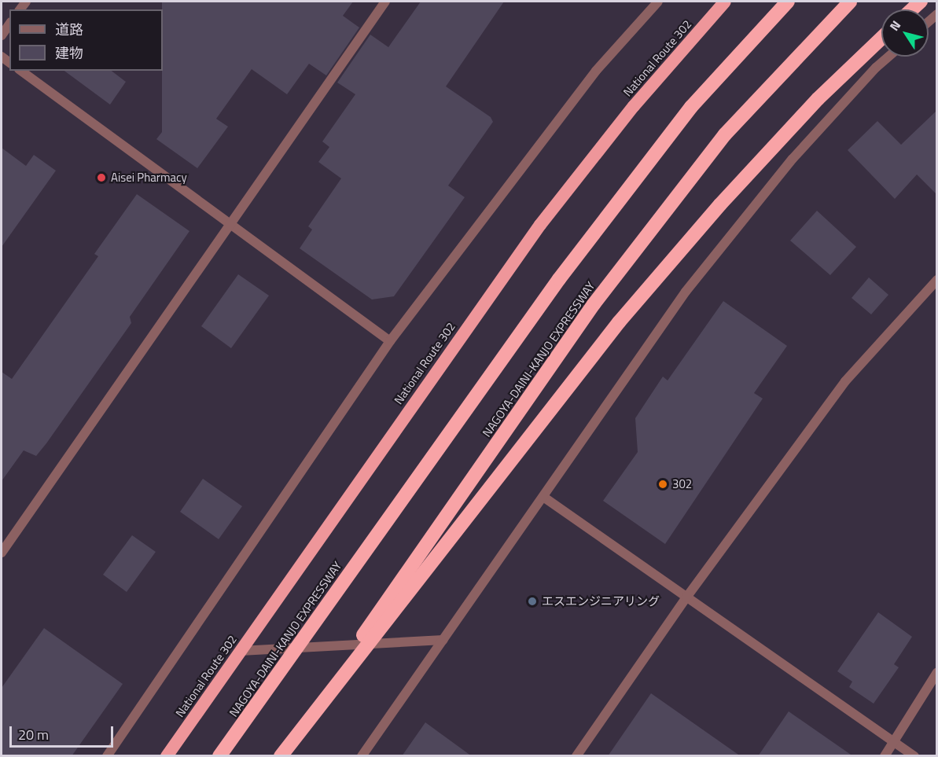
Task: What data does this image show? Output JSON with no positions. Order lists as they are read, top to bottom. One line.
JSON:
{"streets":{"highway":["National Route 302","NAGOYA-DAINI-KANJO EXPRESSWAY"]},"places":["Aisei Pharmacy","302","エスエンジニアリング"],"legend":["道路","建物"],"scale_bar":"20 m","north":"top left"}
